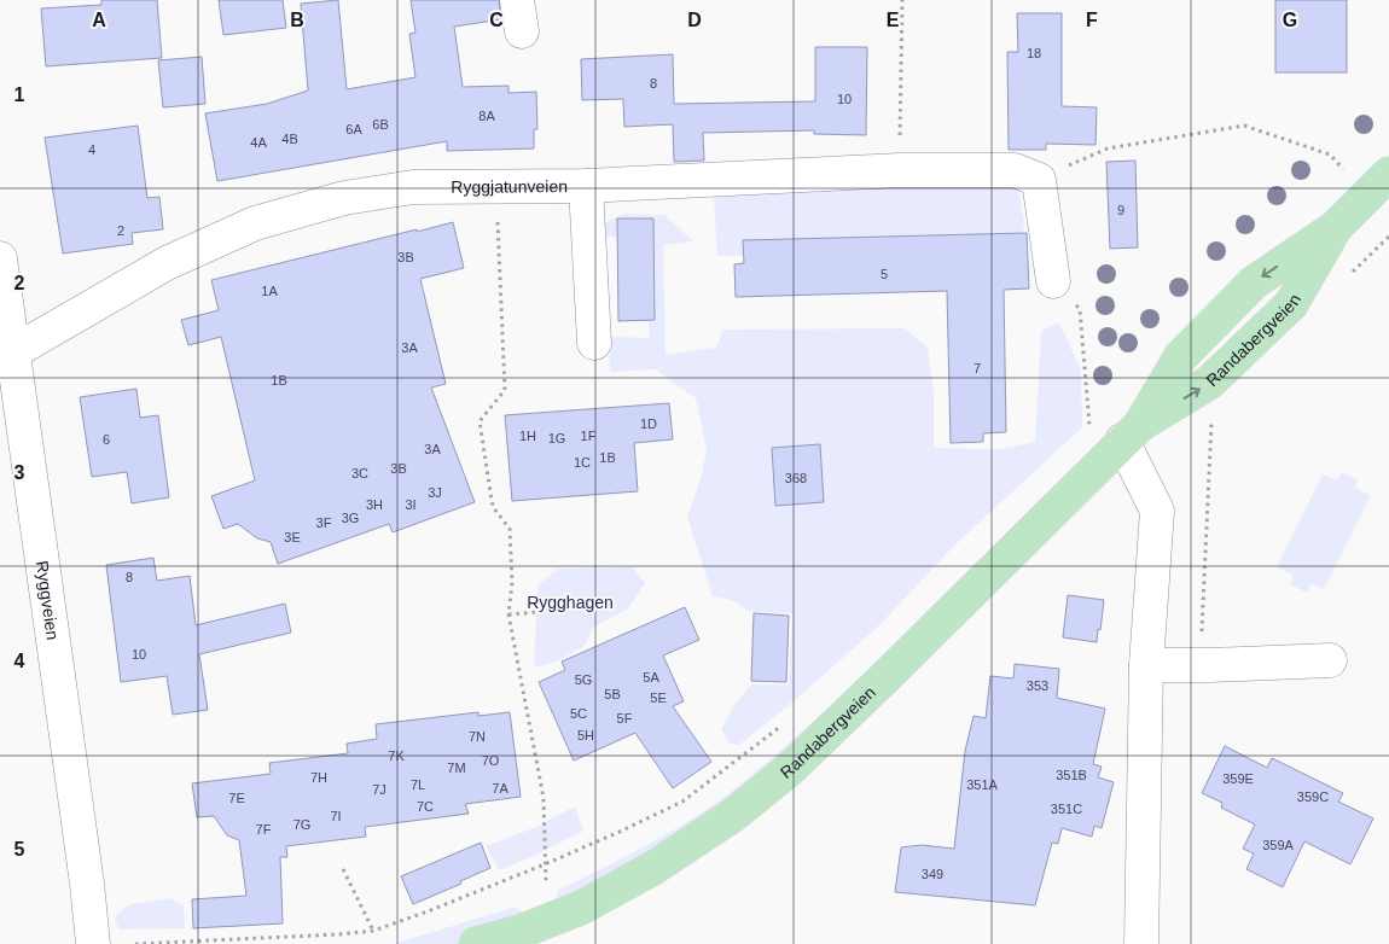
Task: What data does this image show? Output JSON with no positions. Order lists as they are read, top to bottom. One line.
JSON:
{"streets":{"main road":["Randabergveien"],"street":["Ryggjatunveien","Ryggveien"]},"crossings":[["Ryggjatunveien","Ryggveien"]],"parks":["Rygghagen"],"house_numbers":["18","8","10","8A","6B","6A","4B","4A","4","9","2","3B","5","1A","3A","7","1B","1D","1H","1F","1G","6","3A","1B","1C","3B","3C","368","3J","3H","3I","3G","3F","3E","8","10","5A","5G","353","5B","5E","5C","5F","5H","7N","7K","7O","7M","351B","7H","359E","7L","351A","7A","7J","359C","7E","7C","351C","7I","7G","7F","359A","349"],"grid":{"columns":["A","B","C","D","E","F","G"],"rows":["1","2","3","4","5"]}}
